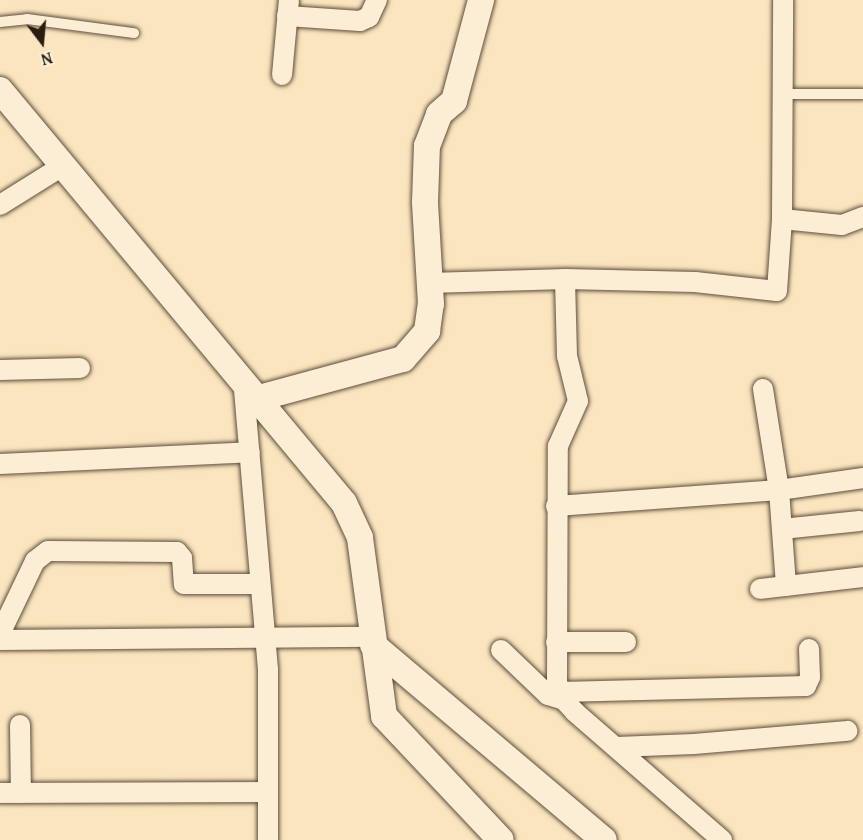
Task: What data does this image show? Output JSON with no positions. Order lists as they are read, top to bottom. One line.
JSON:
{"north":"bottom"}
